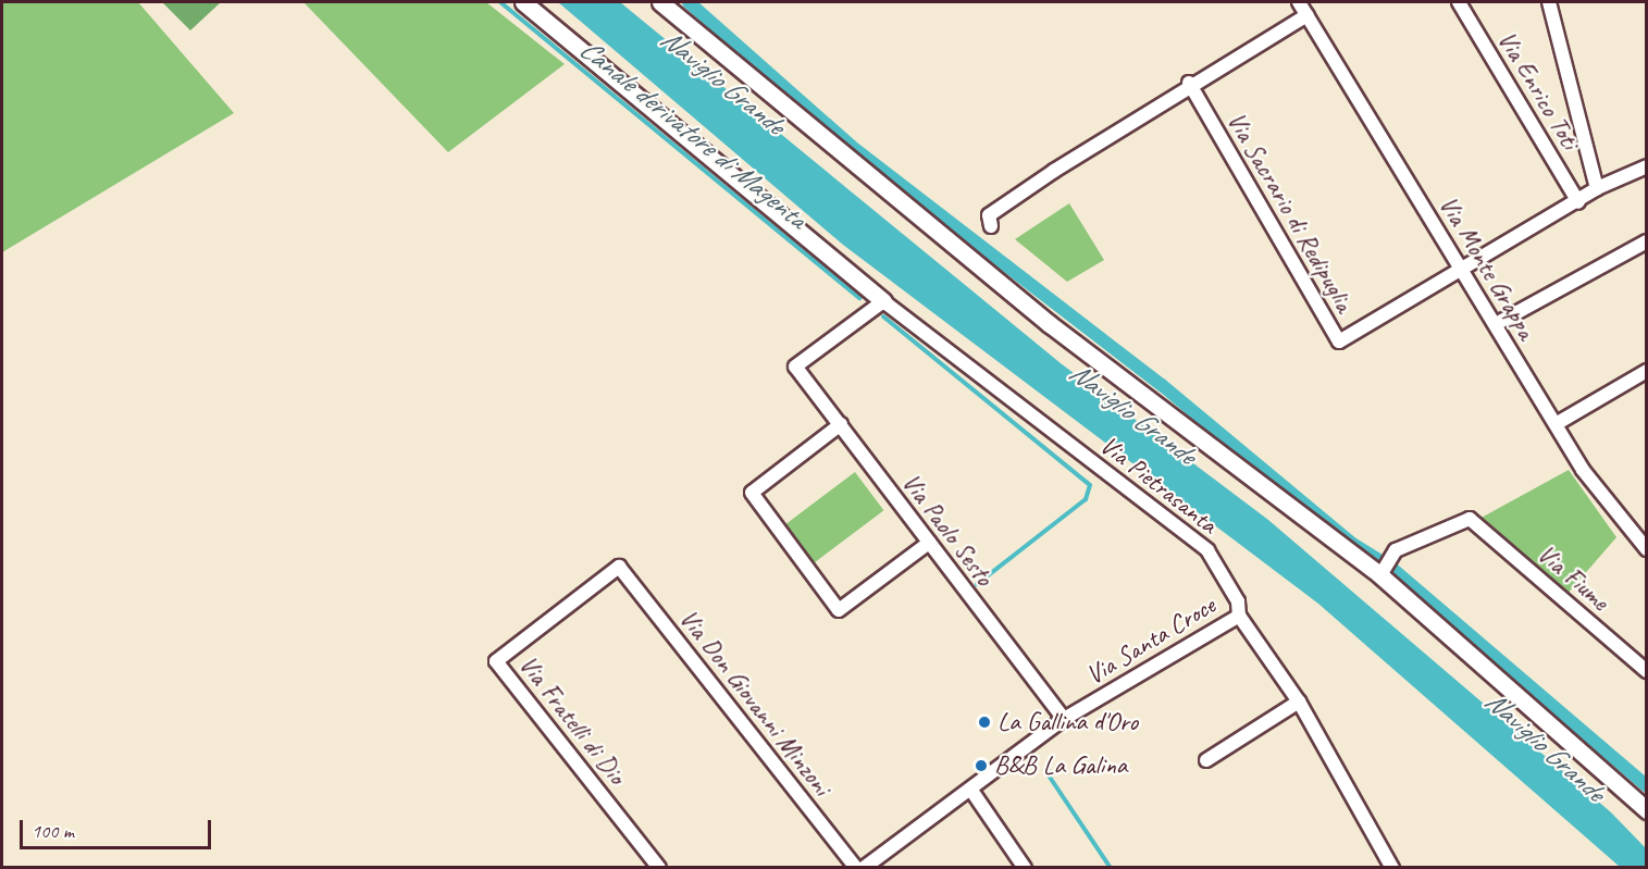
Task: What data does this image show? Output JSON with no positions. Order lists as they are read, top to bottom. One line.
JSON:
{"streets":{"street":["Via Enrico Toti","Via Sacrario di Redipuglia","Via Monte Grappa","Via Pietrasanta","Via Paolo Sesto","Via Fiume","Via Santa Croce","Via Don Giovanni Minzoni","Via Fratelli di Dio"]},"crossings":[["Via Sacrario di Redipuglia","Via Monte Grappa"],["Via Pietrasanta","Via Paolo Sesto"],["Via Pietrasanta","Via Santa Croce"],["Via Paolo Sesto","Via Santa Croce"],["Via Don Giovanni Minzoni","Via Fratelli di Dio"]],"water":["Naviglio Grande","Canale derivatore di Magenta"],"places":["La Gallina d'Oro","B&B La Galina"],"scale_bar":"100 m"}
